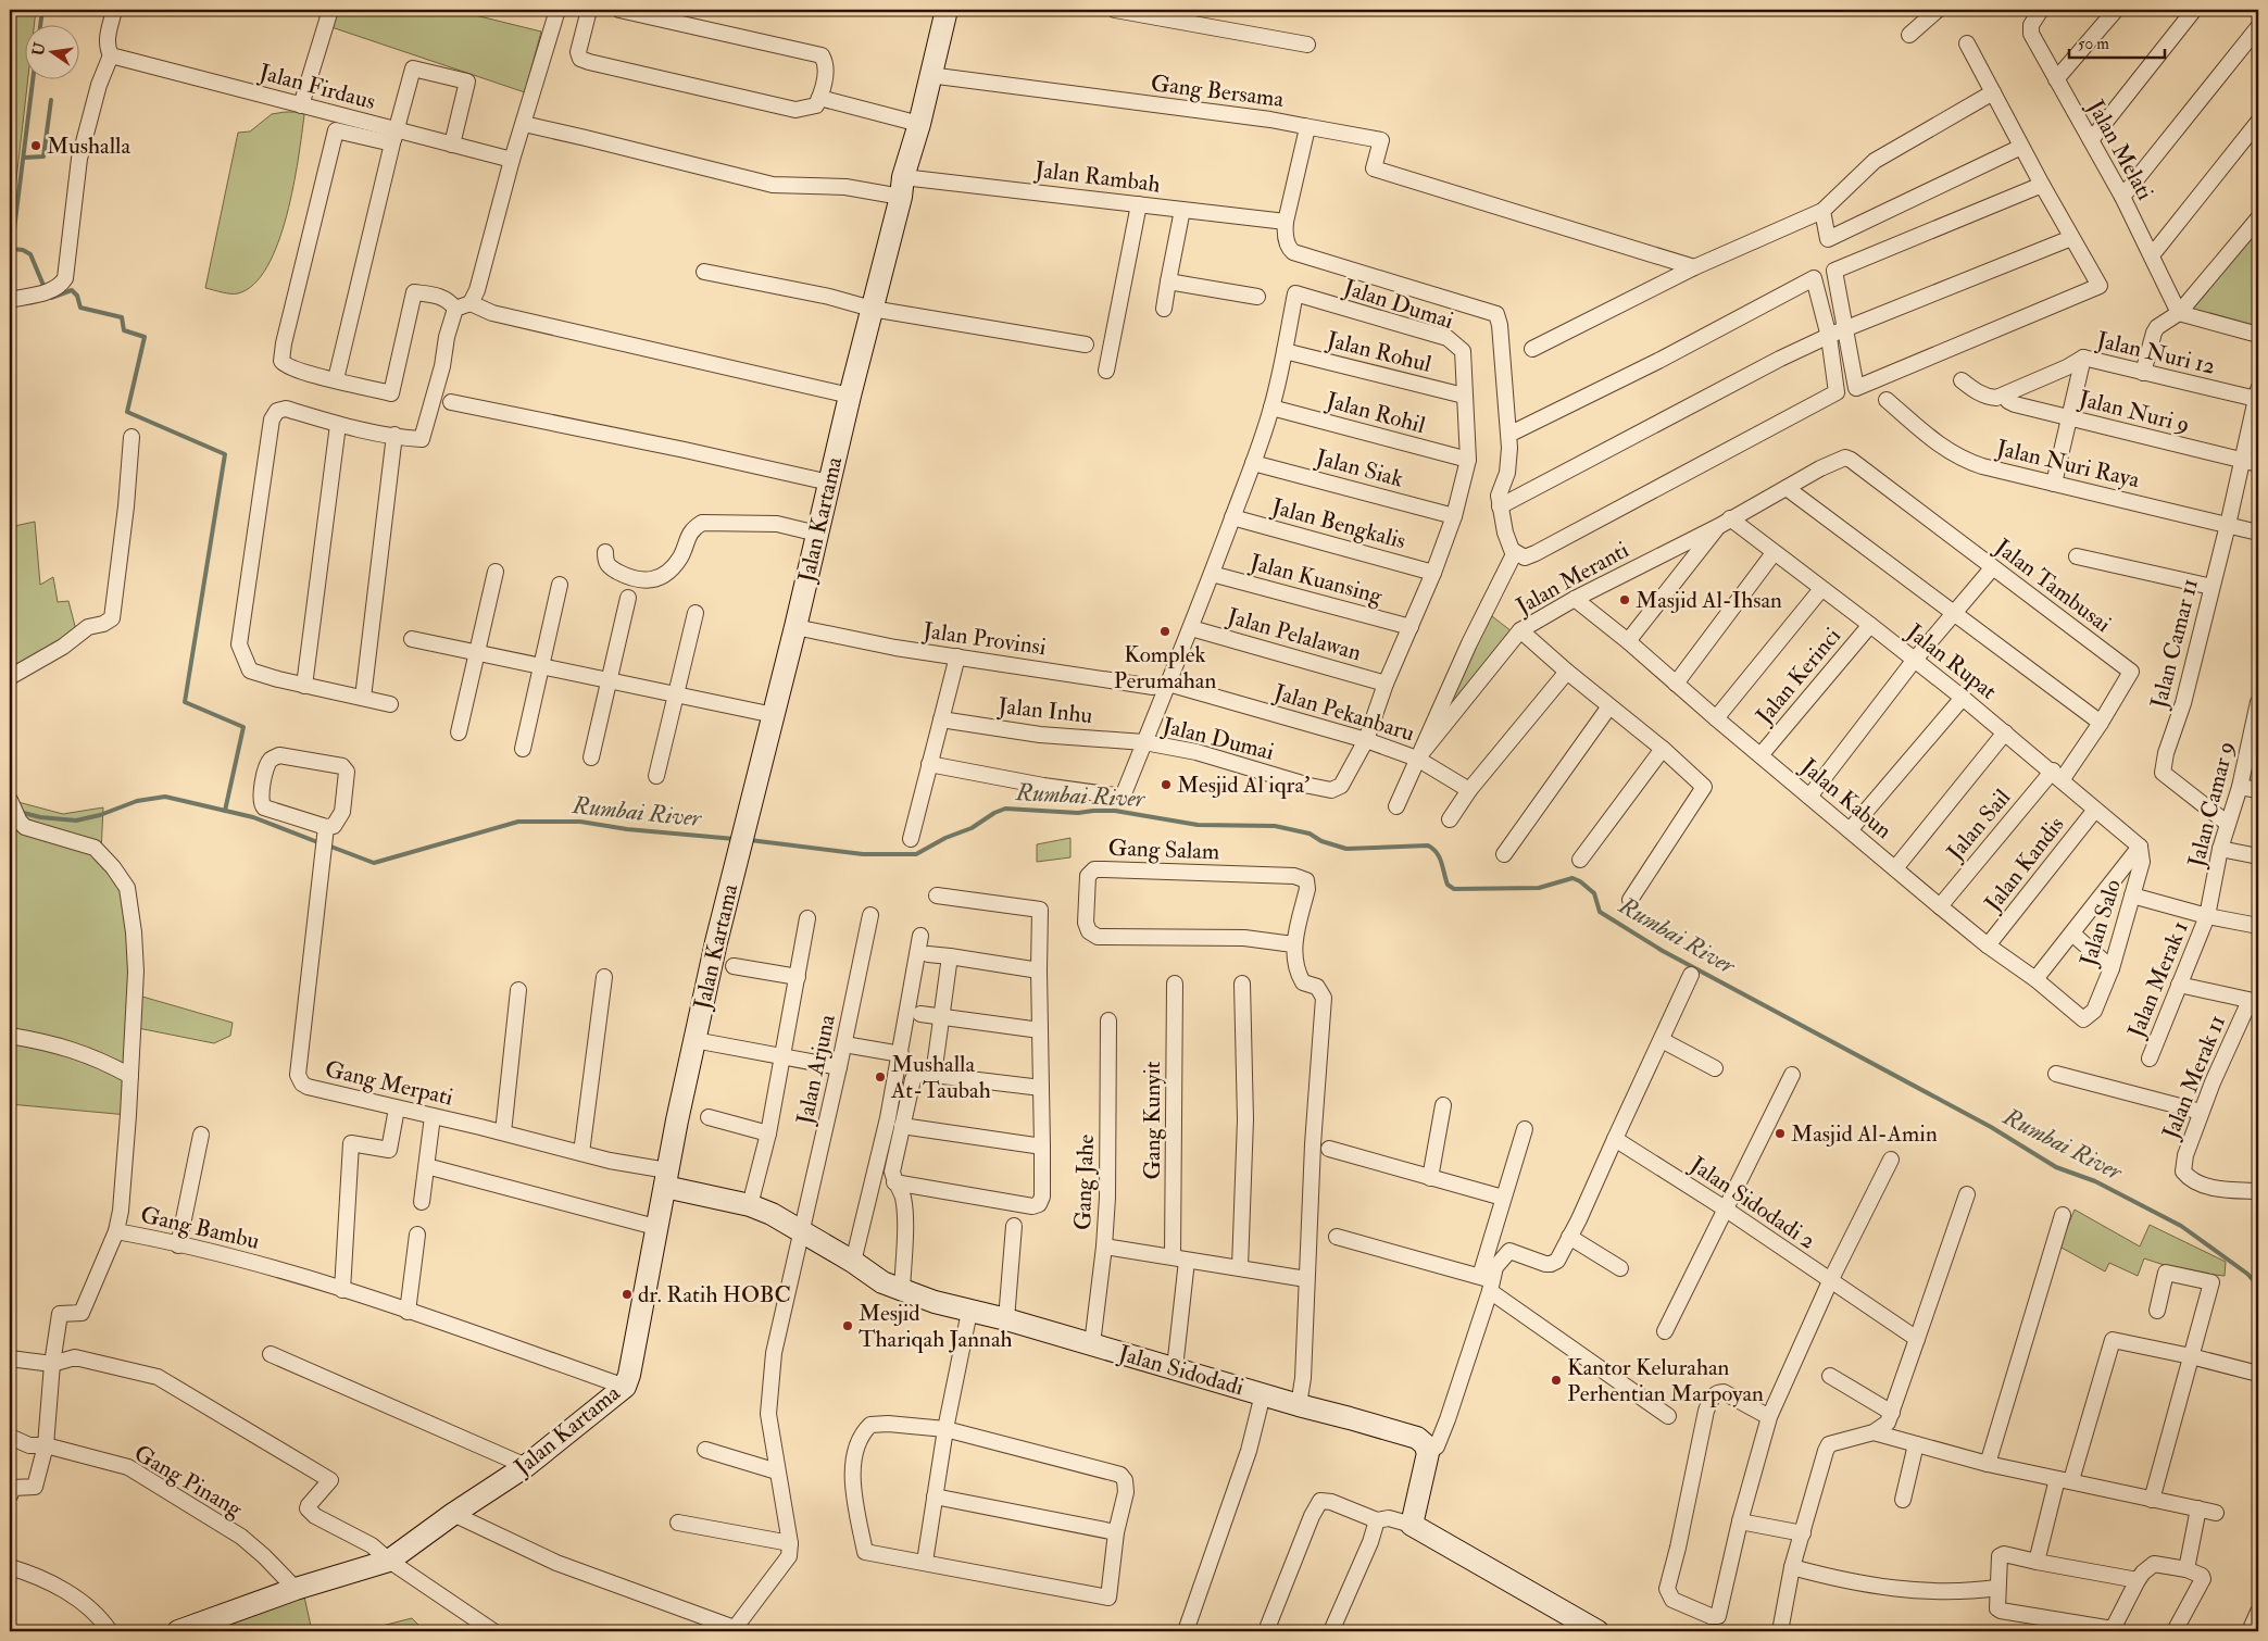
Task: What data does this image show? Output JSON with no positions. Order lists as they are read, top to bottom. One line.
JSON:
{"streets":{"main road":["Jalan Kartama","Jalan Sidodadi"],"street":["Jalan Firdaus","Gang Bersama","Jalan Melati","Jalan Rambah","Jalan Dumai","Jalan Rohul","Jalan Nuri 12","Jalan Nuri 9","Jalan Rohil","Jalan Nuri Raya","Jalan Siak","Jalan Bengkalis","Jalan Meranti","Jalan Kuansing","Jalan Tambusai","Jalan Pelalawan","Jalan Provinsi","Jalan Camar 11","Jalan Rupat","Jalan Kerinci","Jalan Inhu","Jalan Pekanbaru","Jalan Kabun","Jalan Camar 9","Jalan Sail","Gang Salam","Jalan Kandis","Jalan Salo","Jalan Merak 1","Jalan Arjuna","Jalan Merak 11","Gang Merpati","Gang Kunyit","Gang Jahe","Jalan Sidodadi 2","Gang Bambu","Gang Pinang"]},"crossings":[["Gang Bersama","Jalan Rambah"],["Gang Bersama","Jalan Kartama"],["Jalan Rambah","Jalan Kartama"],["Jalan Dumai","Jalan Rohul"],["Jalan Dumai","Jalan Rohil"],["Jalan Dumai","Jalan Siak"],["Jalan Dumai","Jalan Bengkalis"],["Jalan Dumai","Jalan Kuansing"],["Jalan Dumai","Jalan Pelalawan"],["Jalan Dumai","Jalan Provinsi"],["Jalan Dumai","Jalan Inhu"],["Jalan Dumai","Jalan Pekanbaru"],["Jalan Nuri 12","Jalan Nuri 9"],["Jalan Nuri 12","Jalan Camar 11"],["Jalan Nuri 9","Jalan Camar 11"],["Jalan Nuri Raya","Jalan Camar 11"],["Jalan Kartama","Jalan Provinsi"],["Jalan Kartama","Gang Merpati"],["Jalan Kartama","Gang Bambu"],["Jalan Kartama","Jalan Sidodadi"],["Jalan Kartama","Gang Pinang"],["Jalan Meranti","Jalan Tambusai"],["Jalan Meranti","Jalan Rupat"],["Jalan Meranti","Jalan Pekanbaru"],["Jalan Meranti","Jalan Kabun"],["Jalan Tambusai","Jalan Rupat"],["Jalan Tambusai","Jalan Sail"],["Jalan Provinsi","Jalan Pekanbaru"],["Jalan Camar 11","Jalan Camar 9"],["Jalan Rupat","Jalan Kerinci"],["Jalan Rupat","Jalan Sail"],["Jalan Rupat","Jalan Kandis"],["Jalan Rupat","Jalan Salo"],["Jalan Kerinci","Jalan Kabun"],["Jalan Kabun","Jalan Sail"],["Jalan Kabun","Jalan Kandis"],["Jalan Kabun","Jalan Salo"],["Jalan Camar 9","Jalan Merak 1"],["Gang Salam","Jalan Sidodadi"],["Jalan Arjuna","Jalan Sidodadi"],["Gang Merpati","Jalan Sidodadi"],["Gang Kunyit","Jalan Sidodadi"],["Gang Jahe","Jalan Sidodadi"]],"water":["Rumbai River"],"places":["Mushalla","Masjid Al-Ihsan","Komplek Perumahan","Mesjid Al iqra'","Mushalla At-Taubah","Masjid Al-Amin","dr. Ratih HOBC","Mesjid Thariqah Jannah","Kantor Kelurahan Perhentian Marpoyan"],"scale_bar":"50 m","north":"left"}
